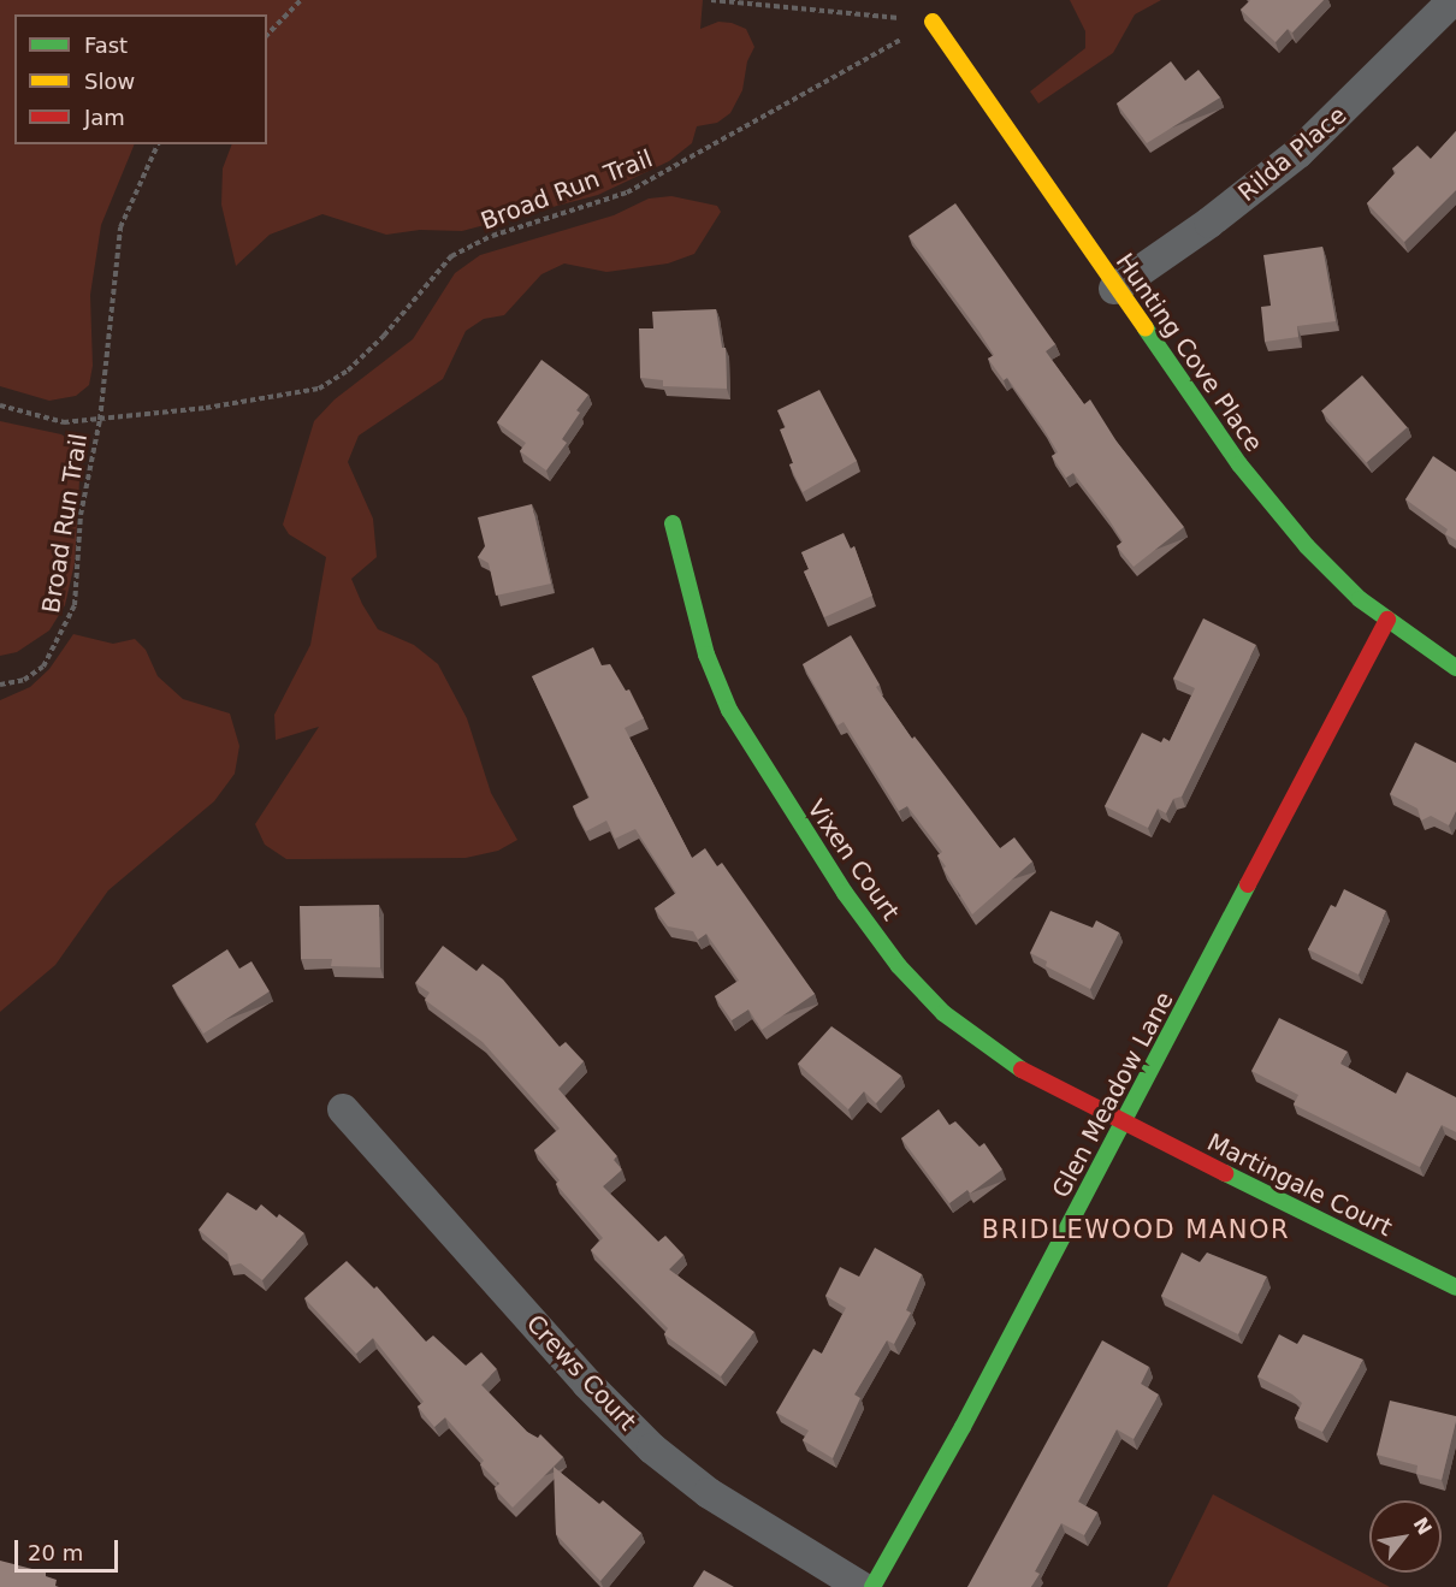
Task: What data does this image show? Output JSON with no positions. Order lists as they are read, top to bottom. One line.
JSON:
{"streets":{"street":["Rilda Place","Hunting Cove Place","Vixen Court","Glen Meadow Lane","Martingale Court","Crews Court"],"path":["Broad Run Trail"]},"crossings":[["Rilda Place","Hunting Cove Place"],["Broad Run Trail","Hunting Cove Place"],["Hunting Cove Place","Glen Meadow Lane"],["Vixen Court","Glen Meadow Lane"],["Vixen Court","Martingale Court"],["Glen Meadow Lane","Martingale Court"]],"districts":["BRIDLEWOOD MANOR"],"legend":["Fast","Slow","Jam"],"scale_bar":"20 m","north":"top right"}
